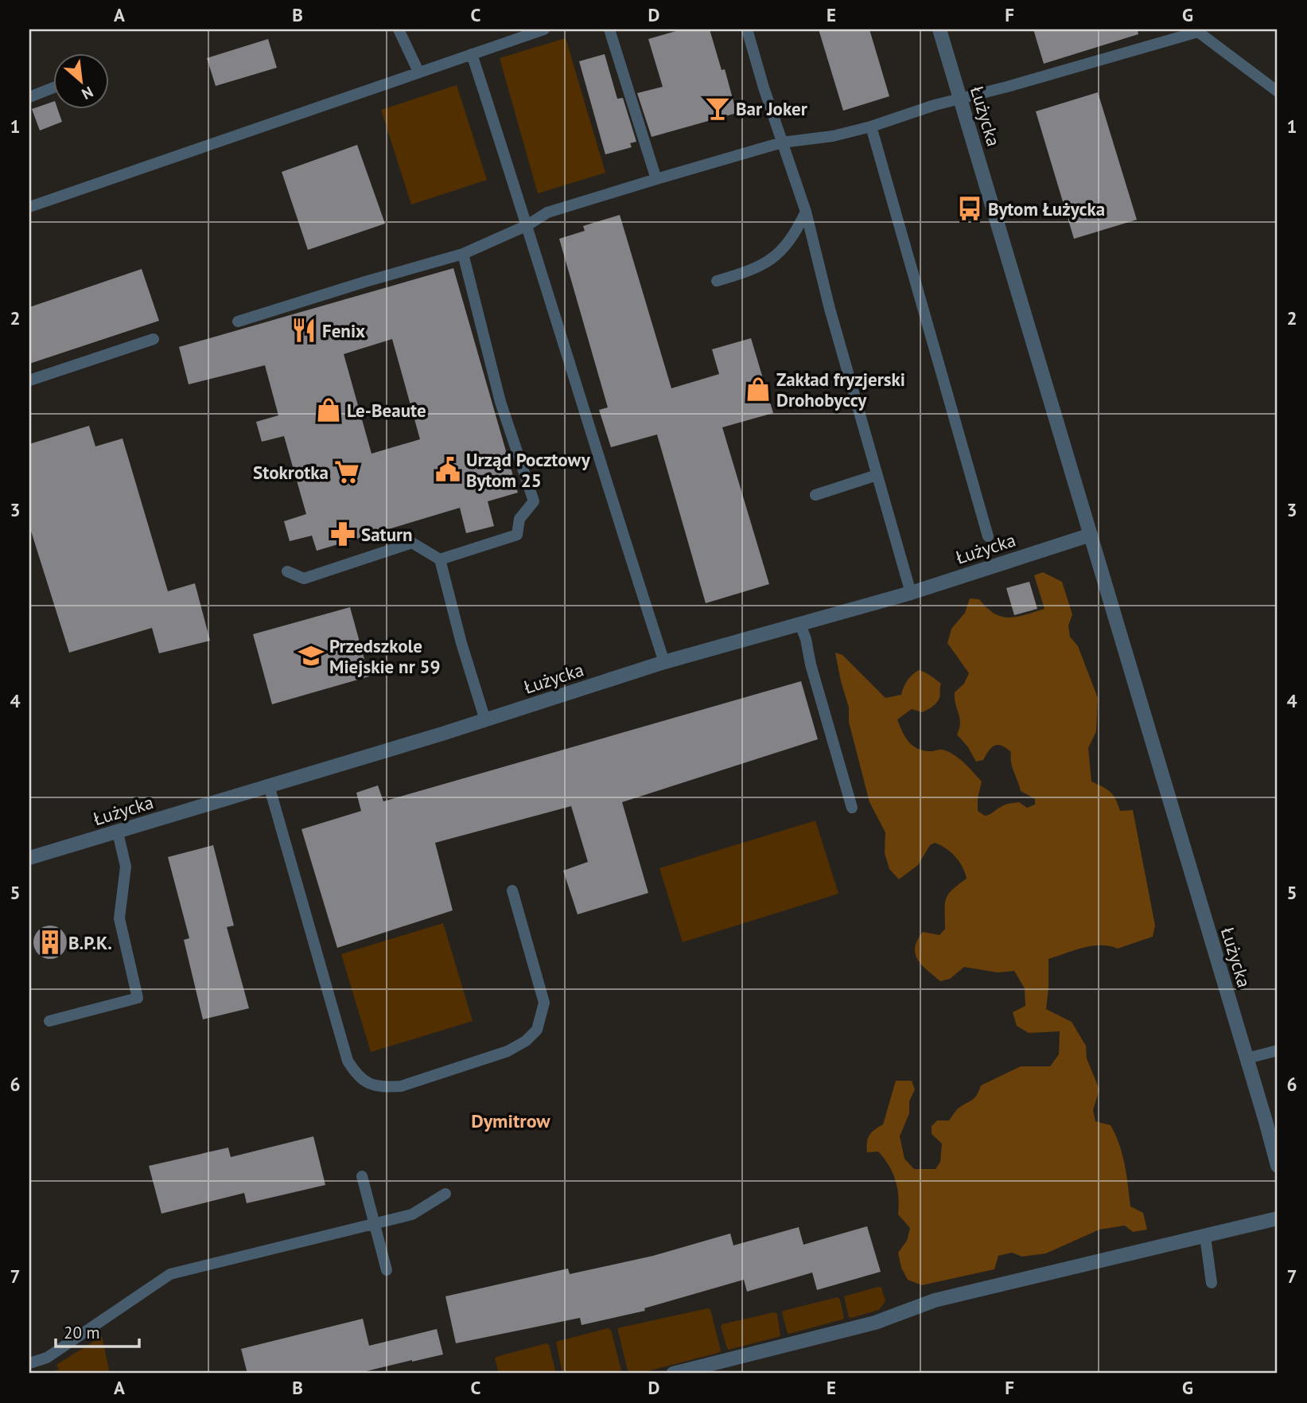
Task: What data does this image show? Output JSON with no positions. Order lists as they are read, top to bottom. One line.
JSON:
{"streets":{"street":["Łużycka"]},"districts":["Dymitrow"],"places":{"bar":["Bar Joker"],"bus stop":["Bytom Łużycka"],"restaurant":["Fenix"],"shop":["Zakład fryzjerski Drohobyccy","Le-Beaute"],"public building":["Urząd Pocztowy Bytom 25"],"supermarket":["Stokrotka"],"pharmacy":["Saturn"],"school or university":["Przedszkole Miejskie nr 59"],"building":["B.P.K."]},"scale_bar":"20 m","north":"bottom right","grid":{"columns":["A","B","C","D","E","F","G"],"rows":["1","2","3","4","5","6","7"]}}
